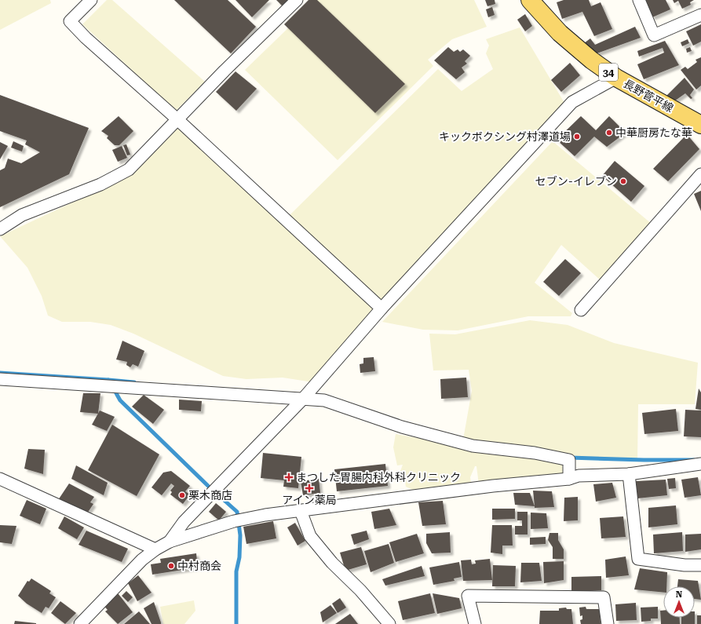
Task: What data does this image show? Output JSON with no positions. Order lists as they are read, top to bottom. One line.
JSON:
{"streets":{"main road":["34","長野菅平線"]},"places":{"other":["中華厨房たな華","キックボクシング村澤道場","セブン-イレブン","栗木商店","中村商会"],"health":["まつした胃腸内科外科クリニック","アイン薬局"]},"north":"top"}
